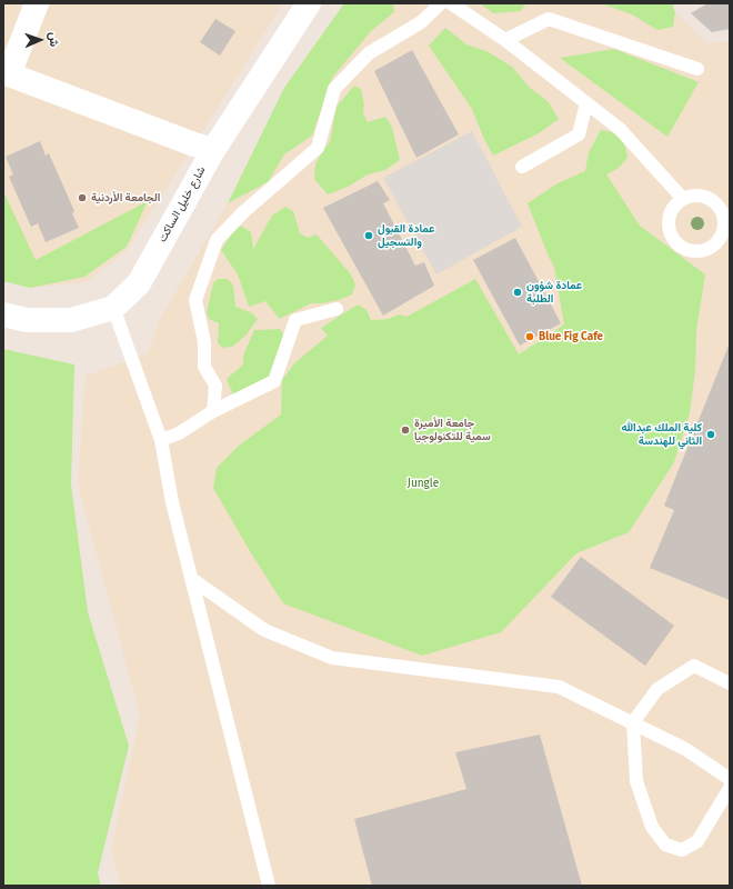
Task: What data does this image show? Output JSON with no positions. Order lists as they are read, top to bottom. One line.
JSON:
{"streets":{"street":["شارع خليل الساكت"]},"parks":["Jungle"],"places":["الجامعة الأردنية","عمادة القبول والتسجيل","عمادة شؤون الطلبة","Blue Fig Cafe","جامعة الأميرة سمية للتكنولوجيا","كلية الملك عبدالله الثاني للهندسة"],"north":"right"}
